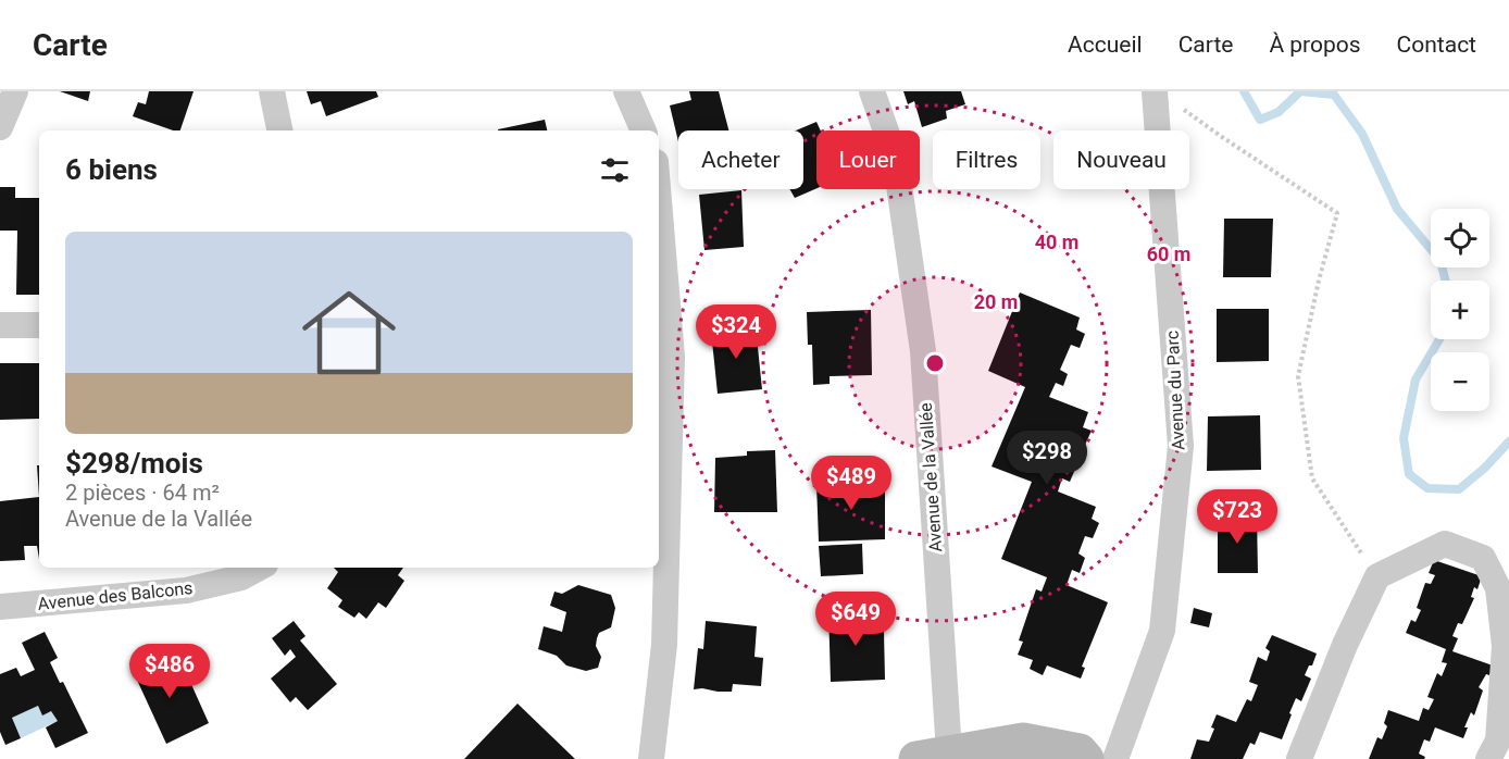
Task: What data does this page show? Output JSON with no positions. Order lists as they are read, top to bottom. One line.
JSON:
{"streets":{"street":["Avenue du Parc","Avenue de la Vallée","Avenue des Balcons"]},"page":{"header":"Carte","nav":["Accueil","Carte","À propos","Contact"],"chip":["Acheter","Louer","Filtres","Nouveau"],"heading":"6 biens","map_buttons":["+","−"],"list":[{"name":"$298/mois","note":"2 pièces · 64 m² · Avenue de la Vallée"}],"price":["$324","$298","$489","$723","$649","$486"]},"rings":["40 m","60 m","20 m"]}
